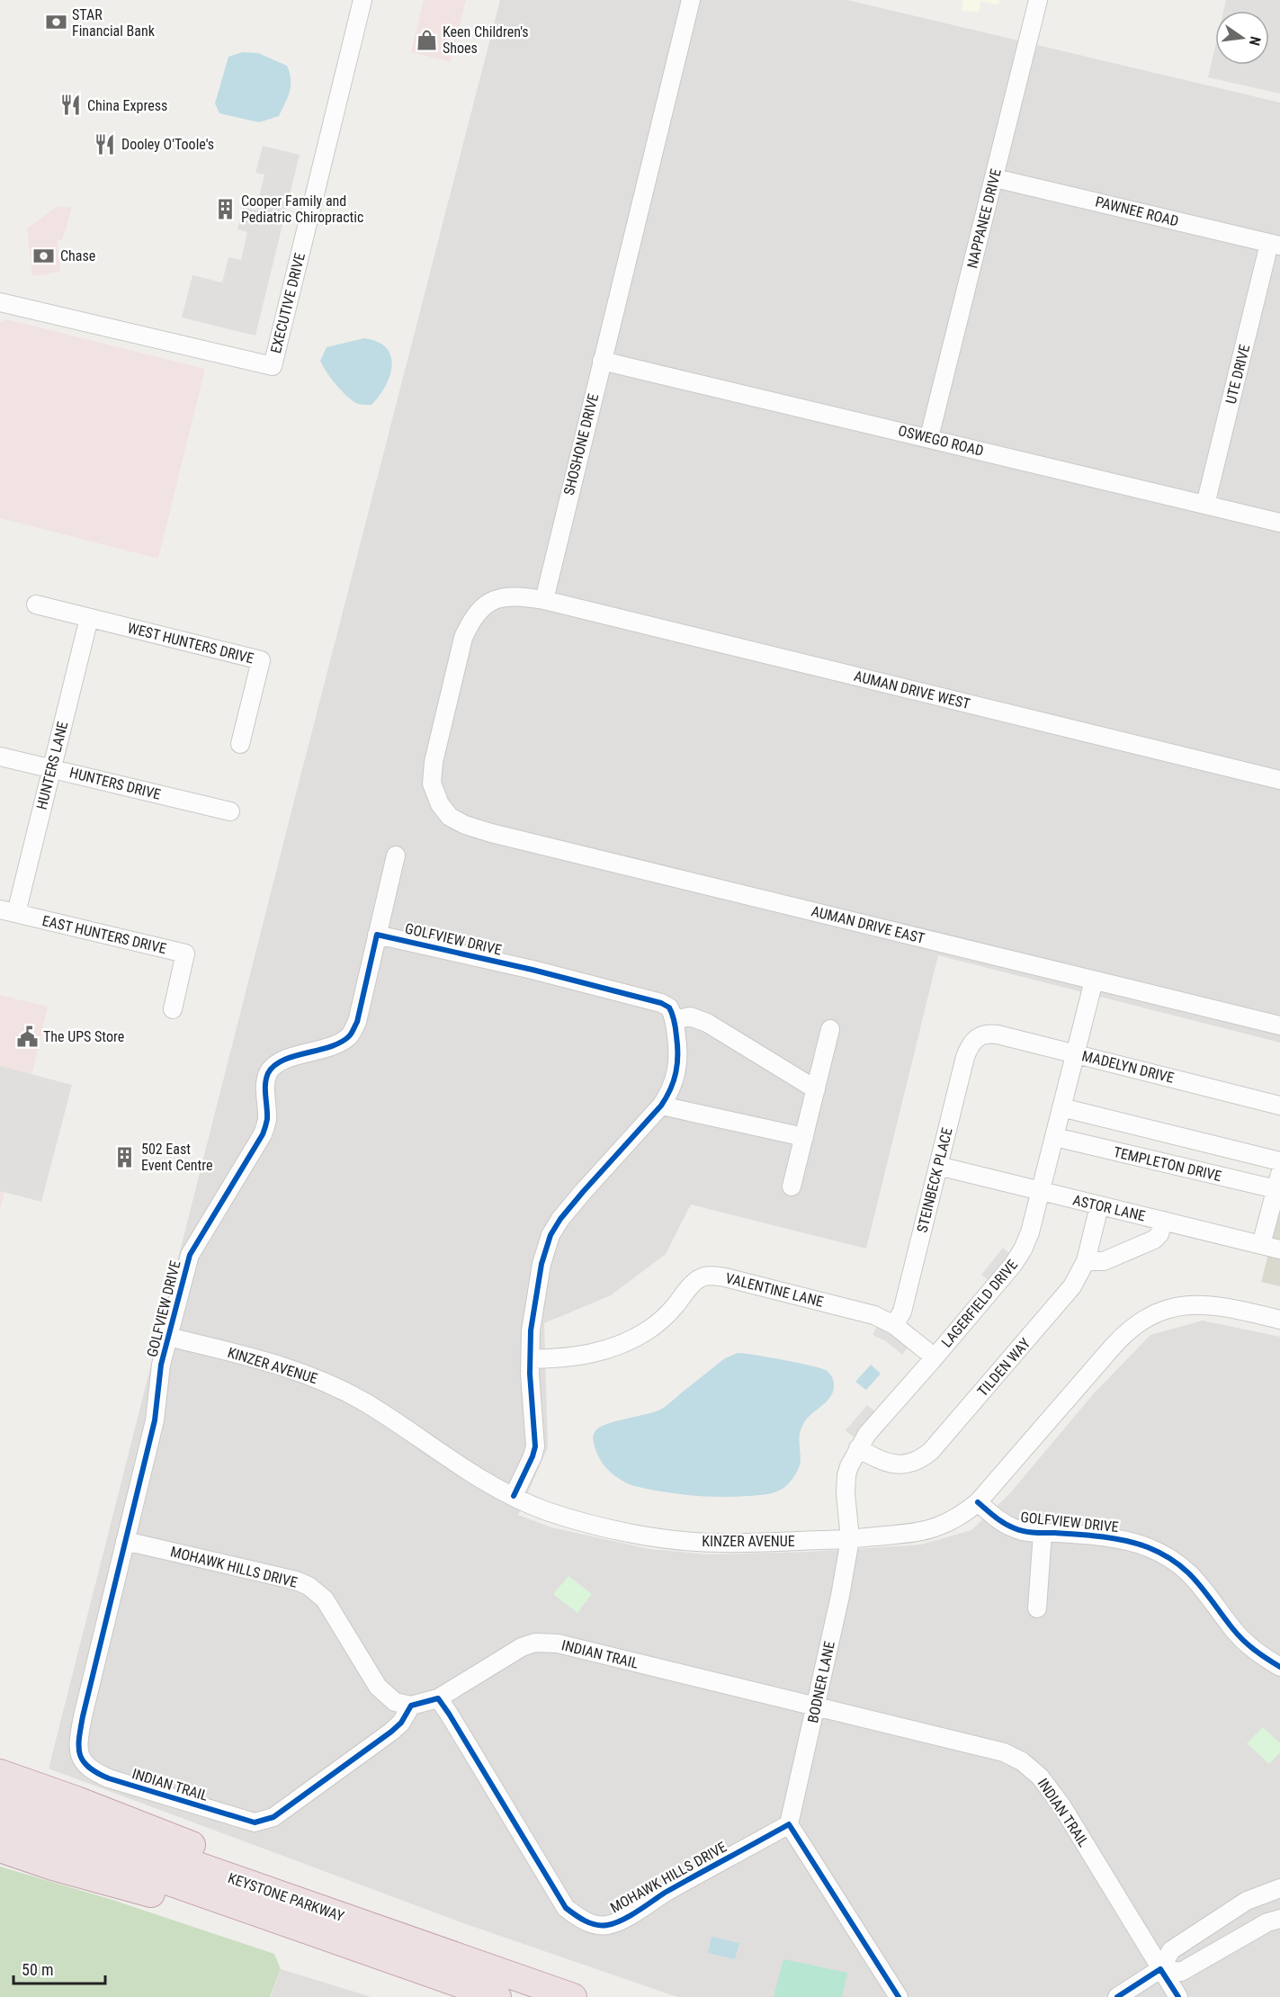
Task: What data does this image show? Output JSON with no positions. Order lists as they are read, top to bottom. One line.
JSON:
{"streets":{"highway":["KEYSTONE PARKWAY"],"street":["PAWNEE ROAD","NAPPANEE DRIVE","EXECUTIVE DRIVE","UTE DRIVE","OSWEGO ROAD","SHOSHONE DRIVE","WEST HUNTERS DRIVE","AUMAN DRIVE WEST","HUNTERS LANE","HUNTERS DRIVE","AUMAN DRIVE EAST","EAST HUNTERS DRIVE","GOLFVIEW DRIVE","MADELYN DRIVE","TEMPLETON DRIVE","STEINBECK PLACE","ASTOR LANE","VALENTINE LANE","LAGERFIELD DRIVE","KINZER AVENUE","TILDEN WAY","MOHAWK HILLS DRIVE","INDIAN TRAIL","BODNER LANE"]},"crossings":[["PAWNEE ROAD","NAPPANEE DRIVE"],["PAWNEE ROAD","UTE DRIVE"],["NAPPANEE DRIVE","OSWEGO ROAD"],["UTE DRIVE","OSWEGO ROAD"],["OSWEGO ROAD","SHOSHONE DRIVE"],["SHOSHONE DRIVE","AUMAN DRIVE WEST"],["SHOSHONE DRIVE","AUMAN DRIVE EAST"],["WEST HUNTERS DRIVE","HUNTERS LANE"],["AUMAN DRIVE WEST","AUMAN DRIVE EAST"],["HUNTERS LANE","HUNTERS DRIVE"],["HUNTERS LANE","EAST HUNTERS DRIVE"],["AUMAN DRIVE EAST","LAGERFIELD DRIVE"],["GOLFVIEW DRIVE","KINZER AVENUE"],["GOLFVIEW DRIVE","MOHAWK HILLS DRIVE"],["GOLFVIEW DRIVE","INDIAN TRAIL"],["MADELYN DRIVE","STEINBECK PLACE"],["MADELYN DRIVE","LAGERFIELD DRIVE"],["TEMPLETON DRIVE","LAGERFIELD DRIVE"],["STEINBECK PLACE","ASTOR LANE"],["STEINBECK PLACE","VALENTINE LANE"],["ASTOR LANE","LAGERFIELD DRIVE"],["ASTOR LANE","TILDEN WAY"],["VALENTINE LANE","LAGERFIELD DRIVE"],["LAGERFIELD DRIVE","KINZER AVENUE"],["LAGERFIELD DRIVE","TILDEN WAY"],["LAGERFIELD DRIVE","BODNER LANE"],["KINZER AVENUE","BODNER LANE"],["MOHAWK HILLS DRIVE","INDIAN TRAIL"],["MOHAWK HILLS DRIVE","BODNER LANE"],["INDIAN TRAIL","BODNER LANE"]],"places":{"bank":["STAR Financial Bank","Chase"],"shop":["Keen Children's Shoes"],"restaurant":["China Express","Dooley O'Toole's"],"building":["Cooper Family and Pediatric Chiropractic","502 East Event Centre"],"public building":["The UPS Store"]},"scale_bar":"50 m","north":"right"}
